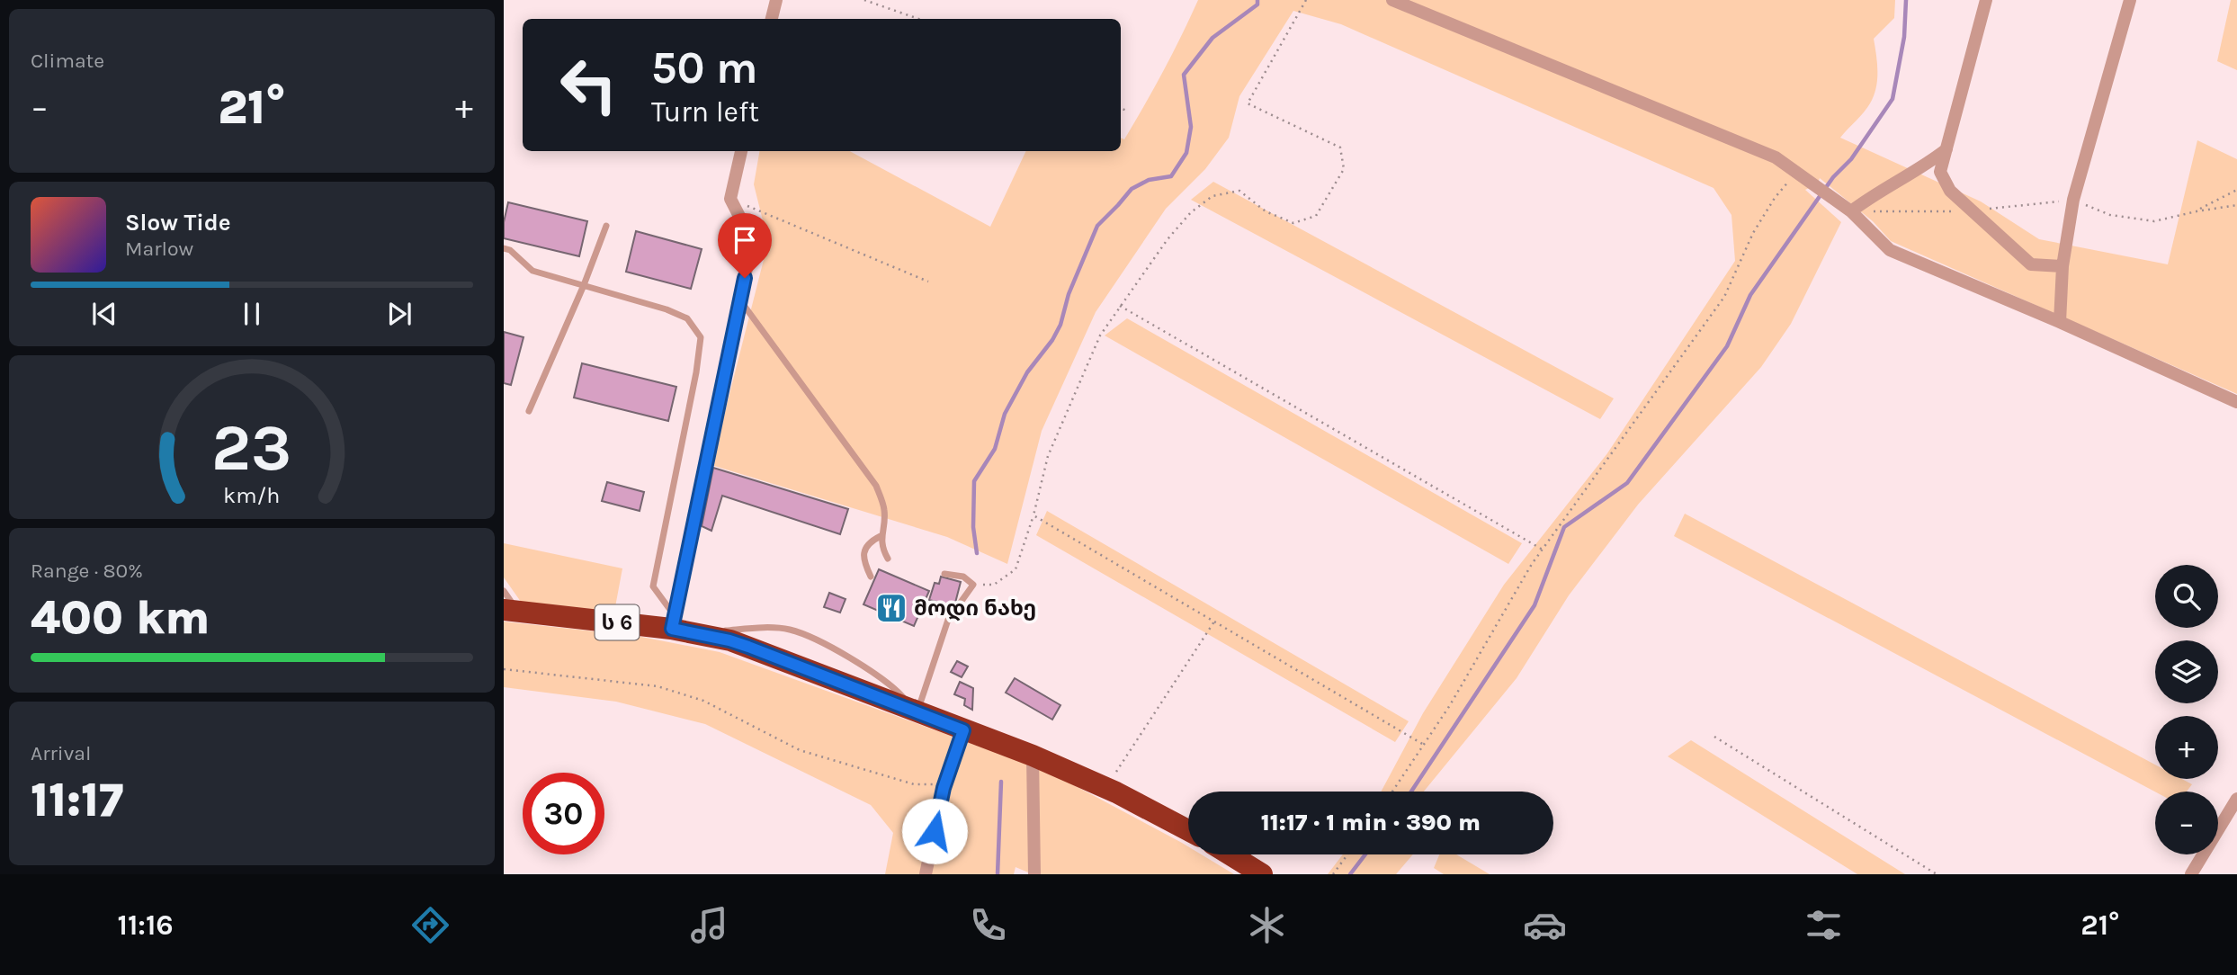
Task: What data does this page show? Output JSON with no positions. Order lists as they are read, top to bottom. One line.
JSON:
{"streets":{"highway":["ს 6"]},"places":{"restaurant":["მოდი ნახე"]},"page":{"tile":["Climate",["Range · 80%","400 km"],["Arrival","11:17"]],"turn":["50 m","Turn left"],"heat":["−","21°","+"],"song":["Slow Tide","Marlow"],"map_buttons":["+","−"],"limit":"30","trip":"11:17 · 1 min · 390 m","tabs":["11:16","21°"],"gauge":["23","km/h"]}}
